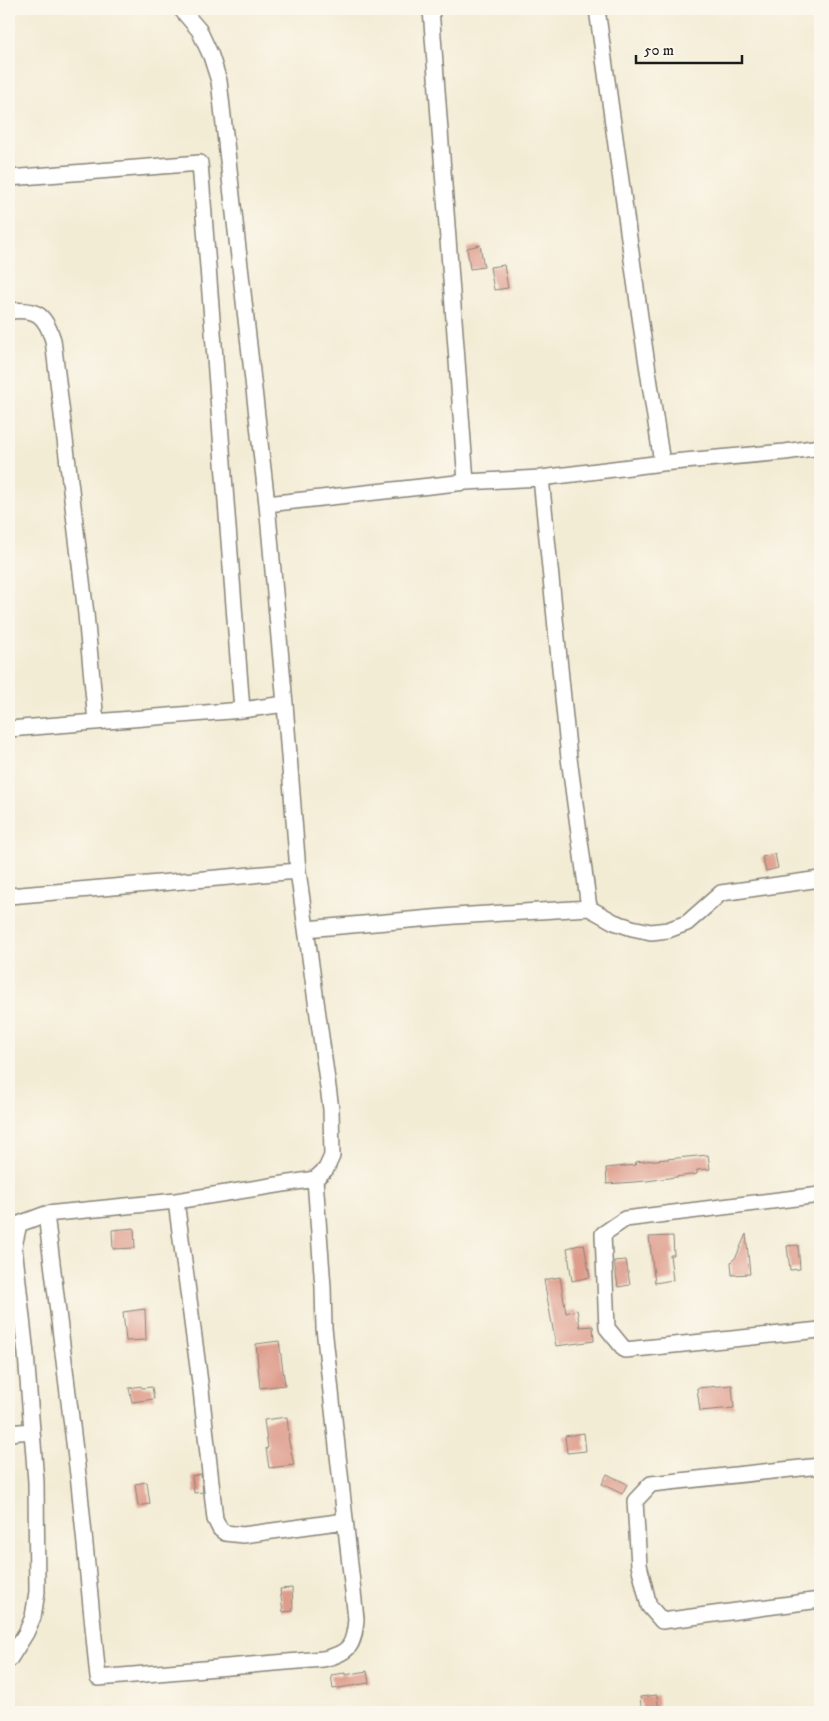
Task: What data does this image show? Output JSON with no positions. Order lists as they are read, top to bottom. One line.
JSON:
{"scale_bar":"50 m"}
